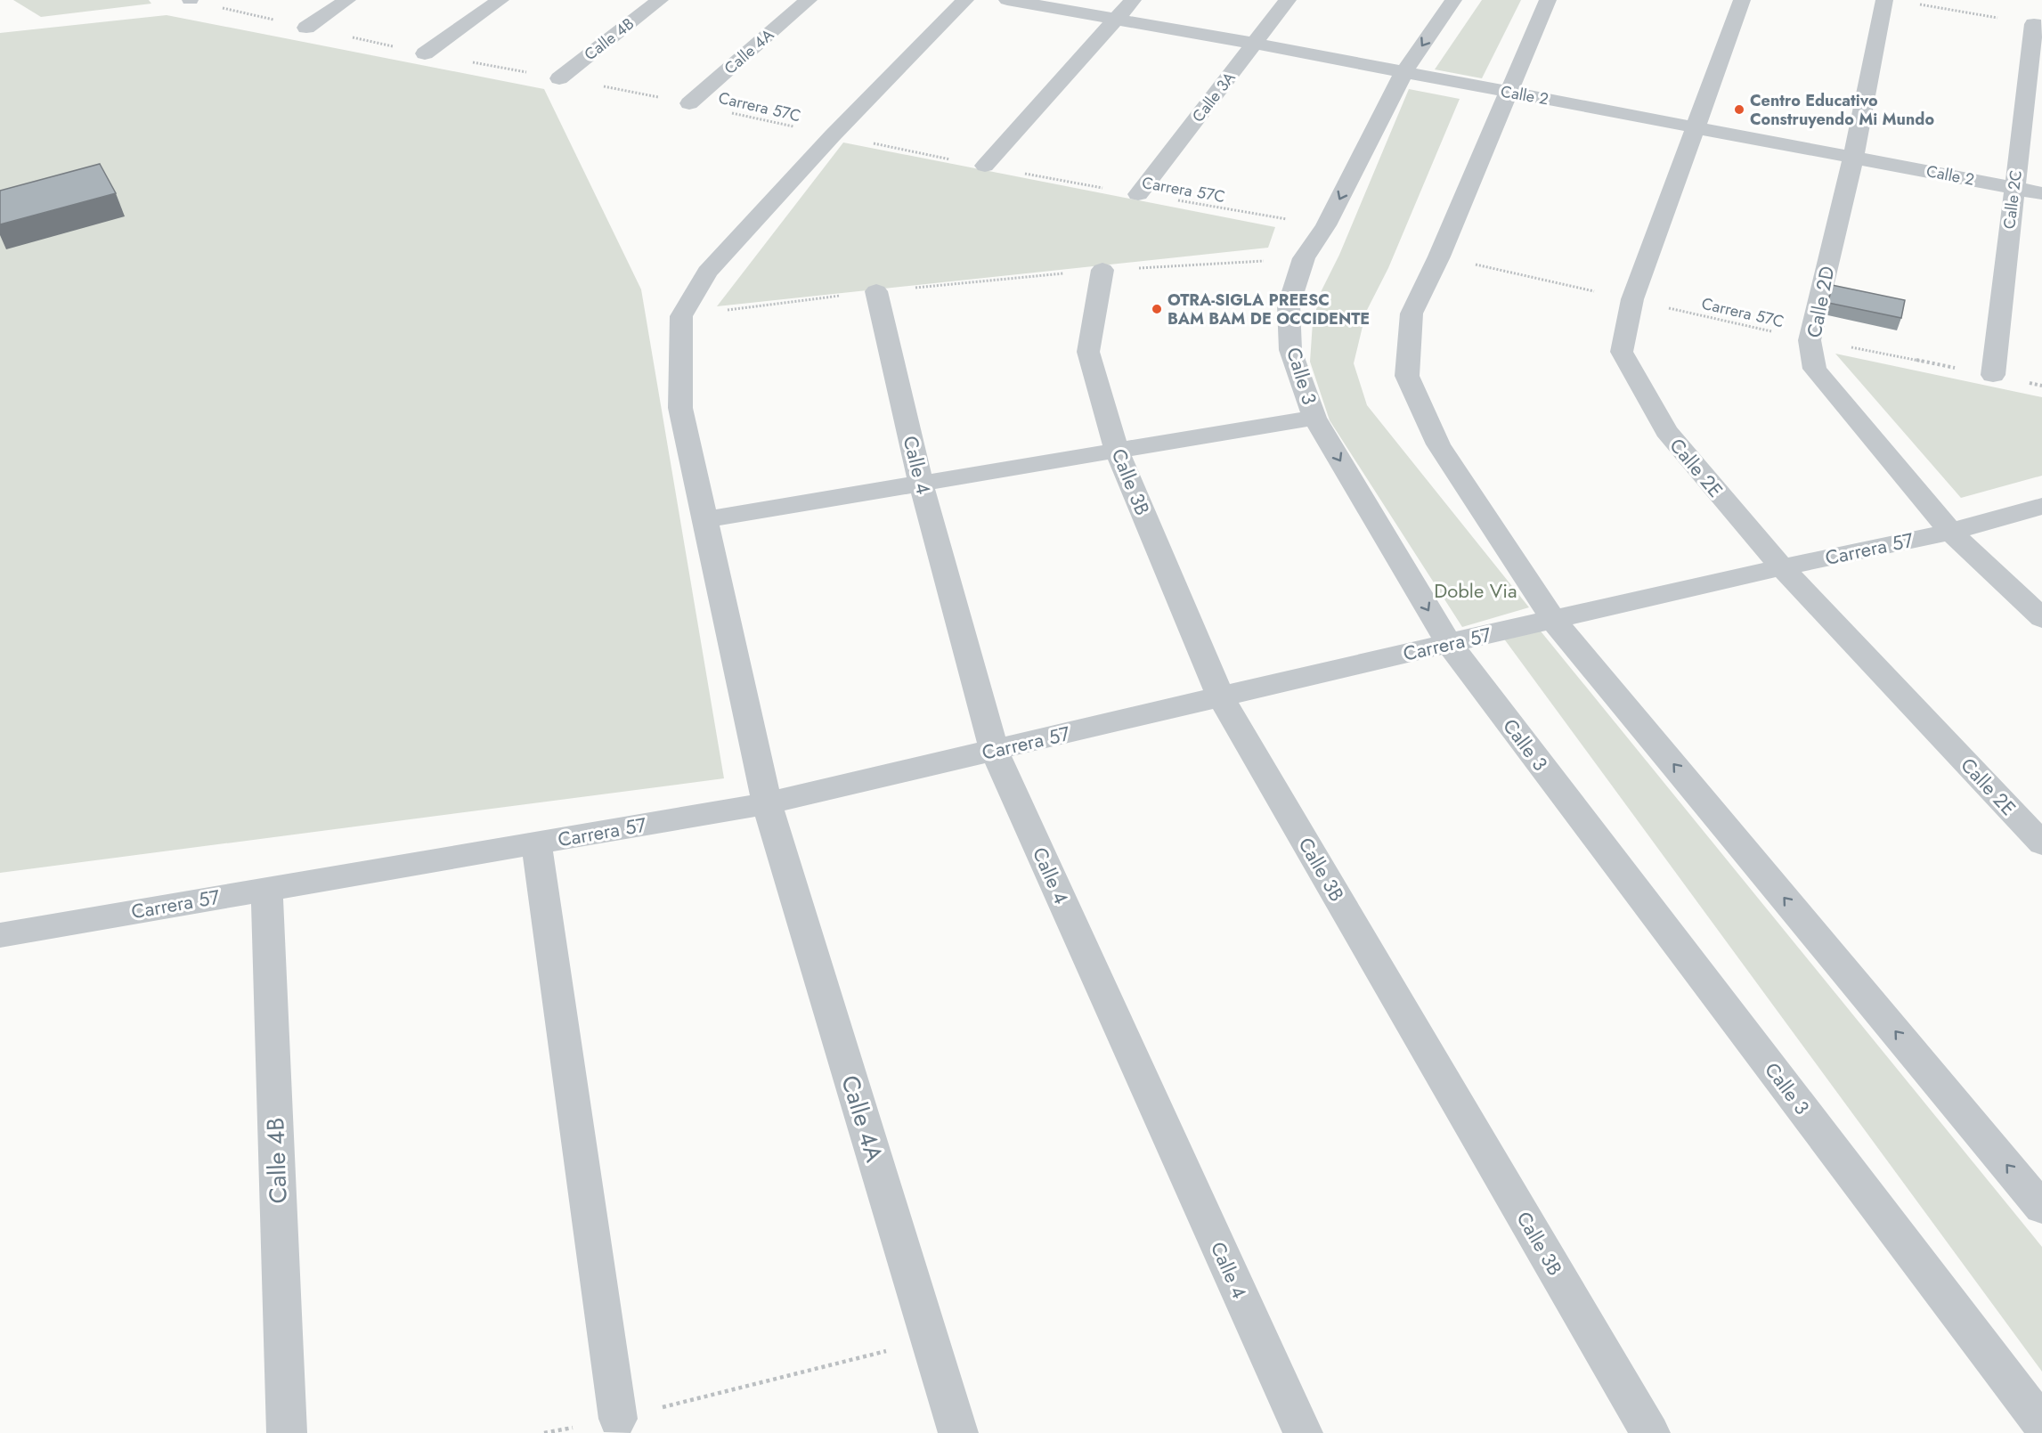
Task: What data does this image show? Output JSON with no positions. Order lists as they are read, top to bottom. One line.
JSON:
{"streets":{"street":["Calle 4B","Calle 4A","Calle 2","Calle 3A","Calle 2C","Calle 2D","Calle 3","Calle 4","Calle 2E","Calle 3B","Carrera 57"],"path":["Carrera 57C"]},"crossings":[["Calle 4B","Carrera 57C"],["Calle 4B","Carrera 57"],["Calle 4A","Carrera 57C"],["Calle 4A","Carrera 57"],["Calle 2","Calle 3A"],["Calle 2","Calle 2C"],["Calle 2","Calle 2D"],["Calle 2","Calle 3"],["Calle 2","Calle 2E"],["Calle 3A","Carrera 57C"],["Carrera 57C","Calle 2C"],["Carrera 57C","Calle 2D"],["Carrera 57C","Calle 3"],["Carrera 57C","Calle 2E"],["Calle 2D","Carrera 57"],["Calle 3","Carrera 57"],["Calle 4","Carrera 57"],["Calle 2E","Carrera 57"],["Calle 3B","Carrera 57"]],"parks":["Doble Via"],"places":["Centro Educativo Construyendo Mi Mundo","OTRA-SIGLA PREESC BAM BAM DE OCCIDENTE"]}
